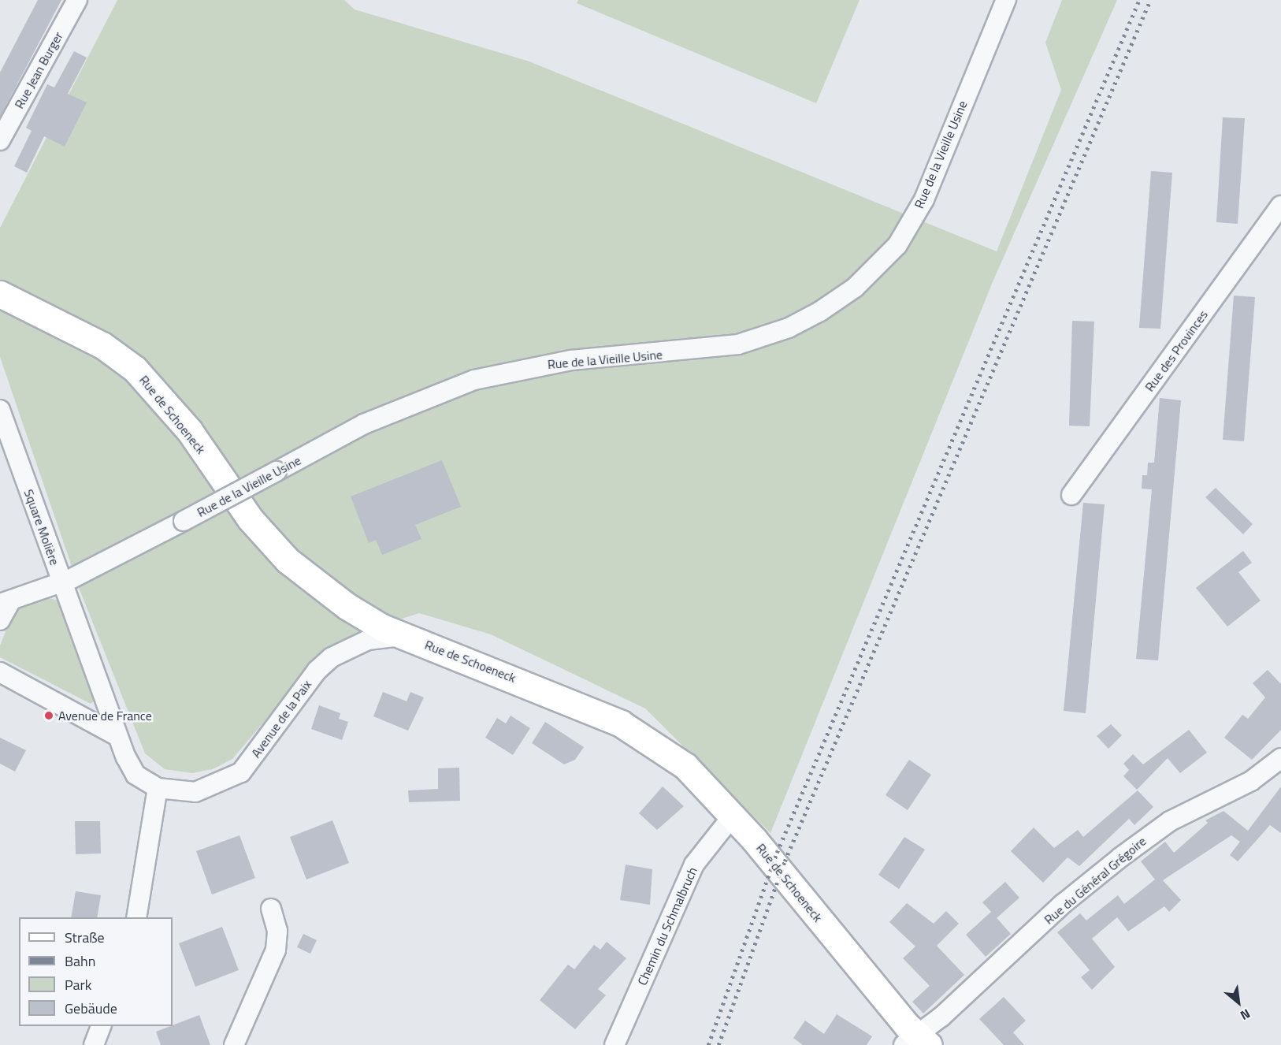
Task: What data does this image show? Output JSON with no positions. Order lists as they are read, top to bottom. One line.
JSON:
{"streets":{"main road":["Rue de Schoeneck"],"street":["Rue Jean Burger","Rue de la Vieille Usine","Rue des Provinces","Square Molière","Avenue de la Paix","Rue du Général Grégoire","Chemin du Schmalbruch"]},"crossings":[["Rue de la Vieille Usine","Square Molière"],["Rue de la Vieille Usine","Avenue de la Paix"],["Rue de Schoeneck","Avenue de la Paix"],["Rue de Schoeneck","Rue du Général Grégoire"],["Rue de Schoeneck","Chemin du Schmalbruch"],["Square Molière","Avenue de la Paix"]],"places":["Avenue de France"],"legend":["Straße","Bahn","Park","Gebäude"],"north":"bottom right"}
